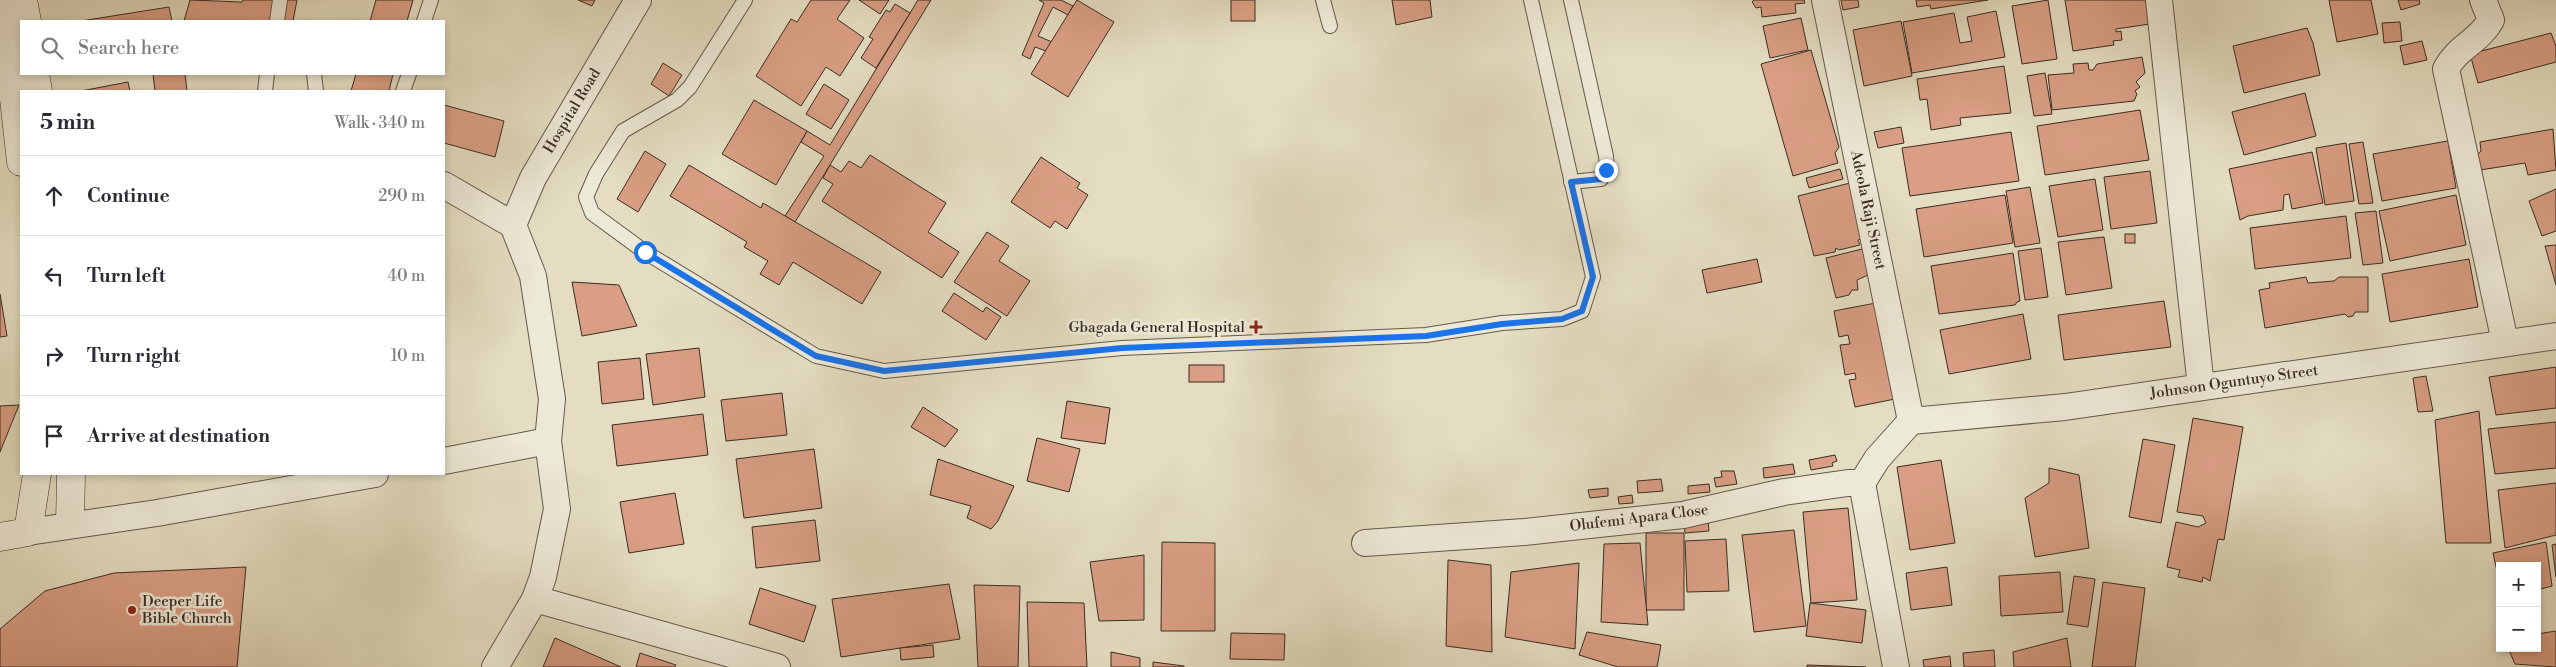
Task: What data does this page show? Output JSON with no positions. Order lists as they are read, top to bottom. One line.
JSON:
{"streets":{"street":["Hospital Road","Adeola Raji Street","Johnson Oguntuyo Street","Olufemi Apara Close"]},"crossings":[["Adeola Raji Street","Johnson Oguntuyo Street"]],"places":{"health":["Gbagada General Hospital"],"other":["Deeper Life Bible Church"]},"page":{"search":"Search here","heading":["5 min","Walk · 340 m"],"list":[["Continue","290 m"],["Turn left","40 m"],["Turn right","10 m"],"Arrive at destination"],"map_buttons":["+","−"]}}
